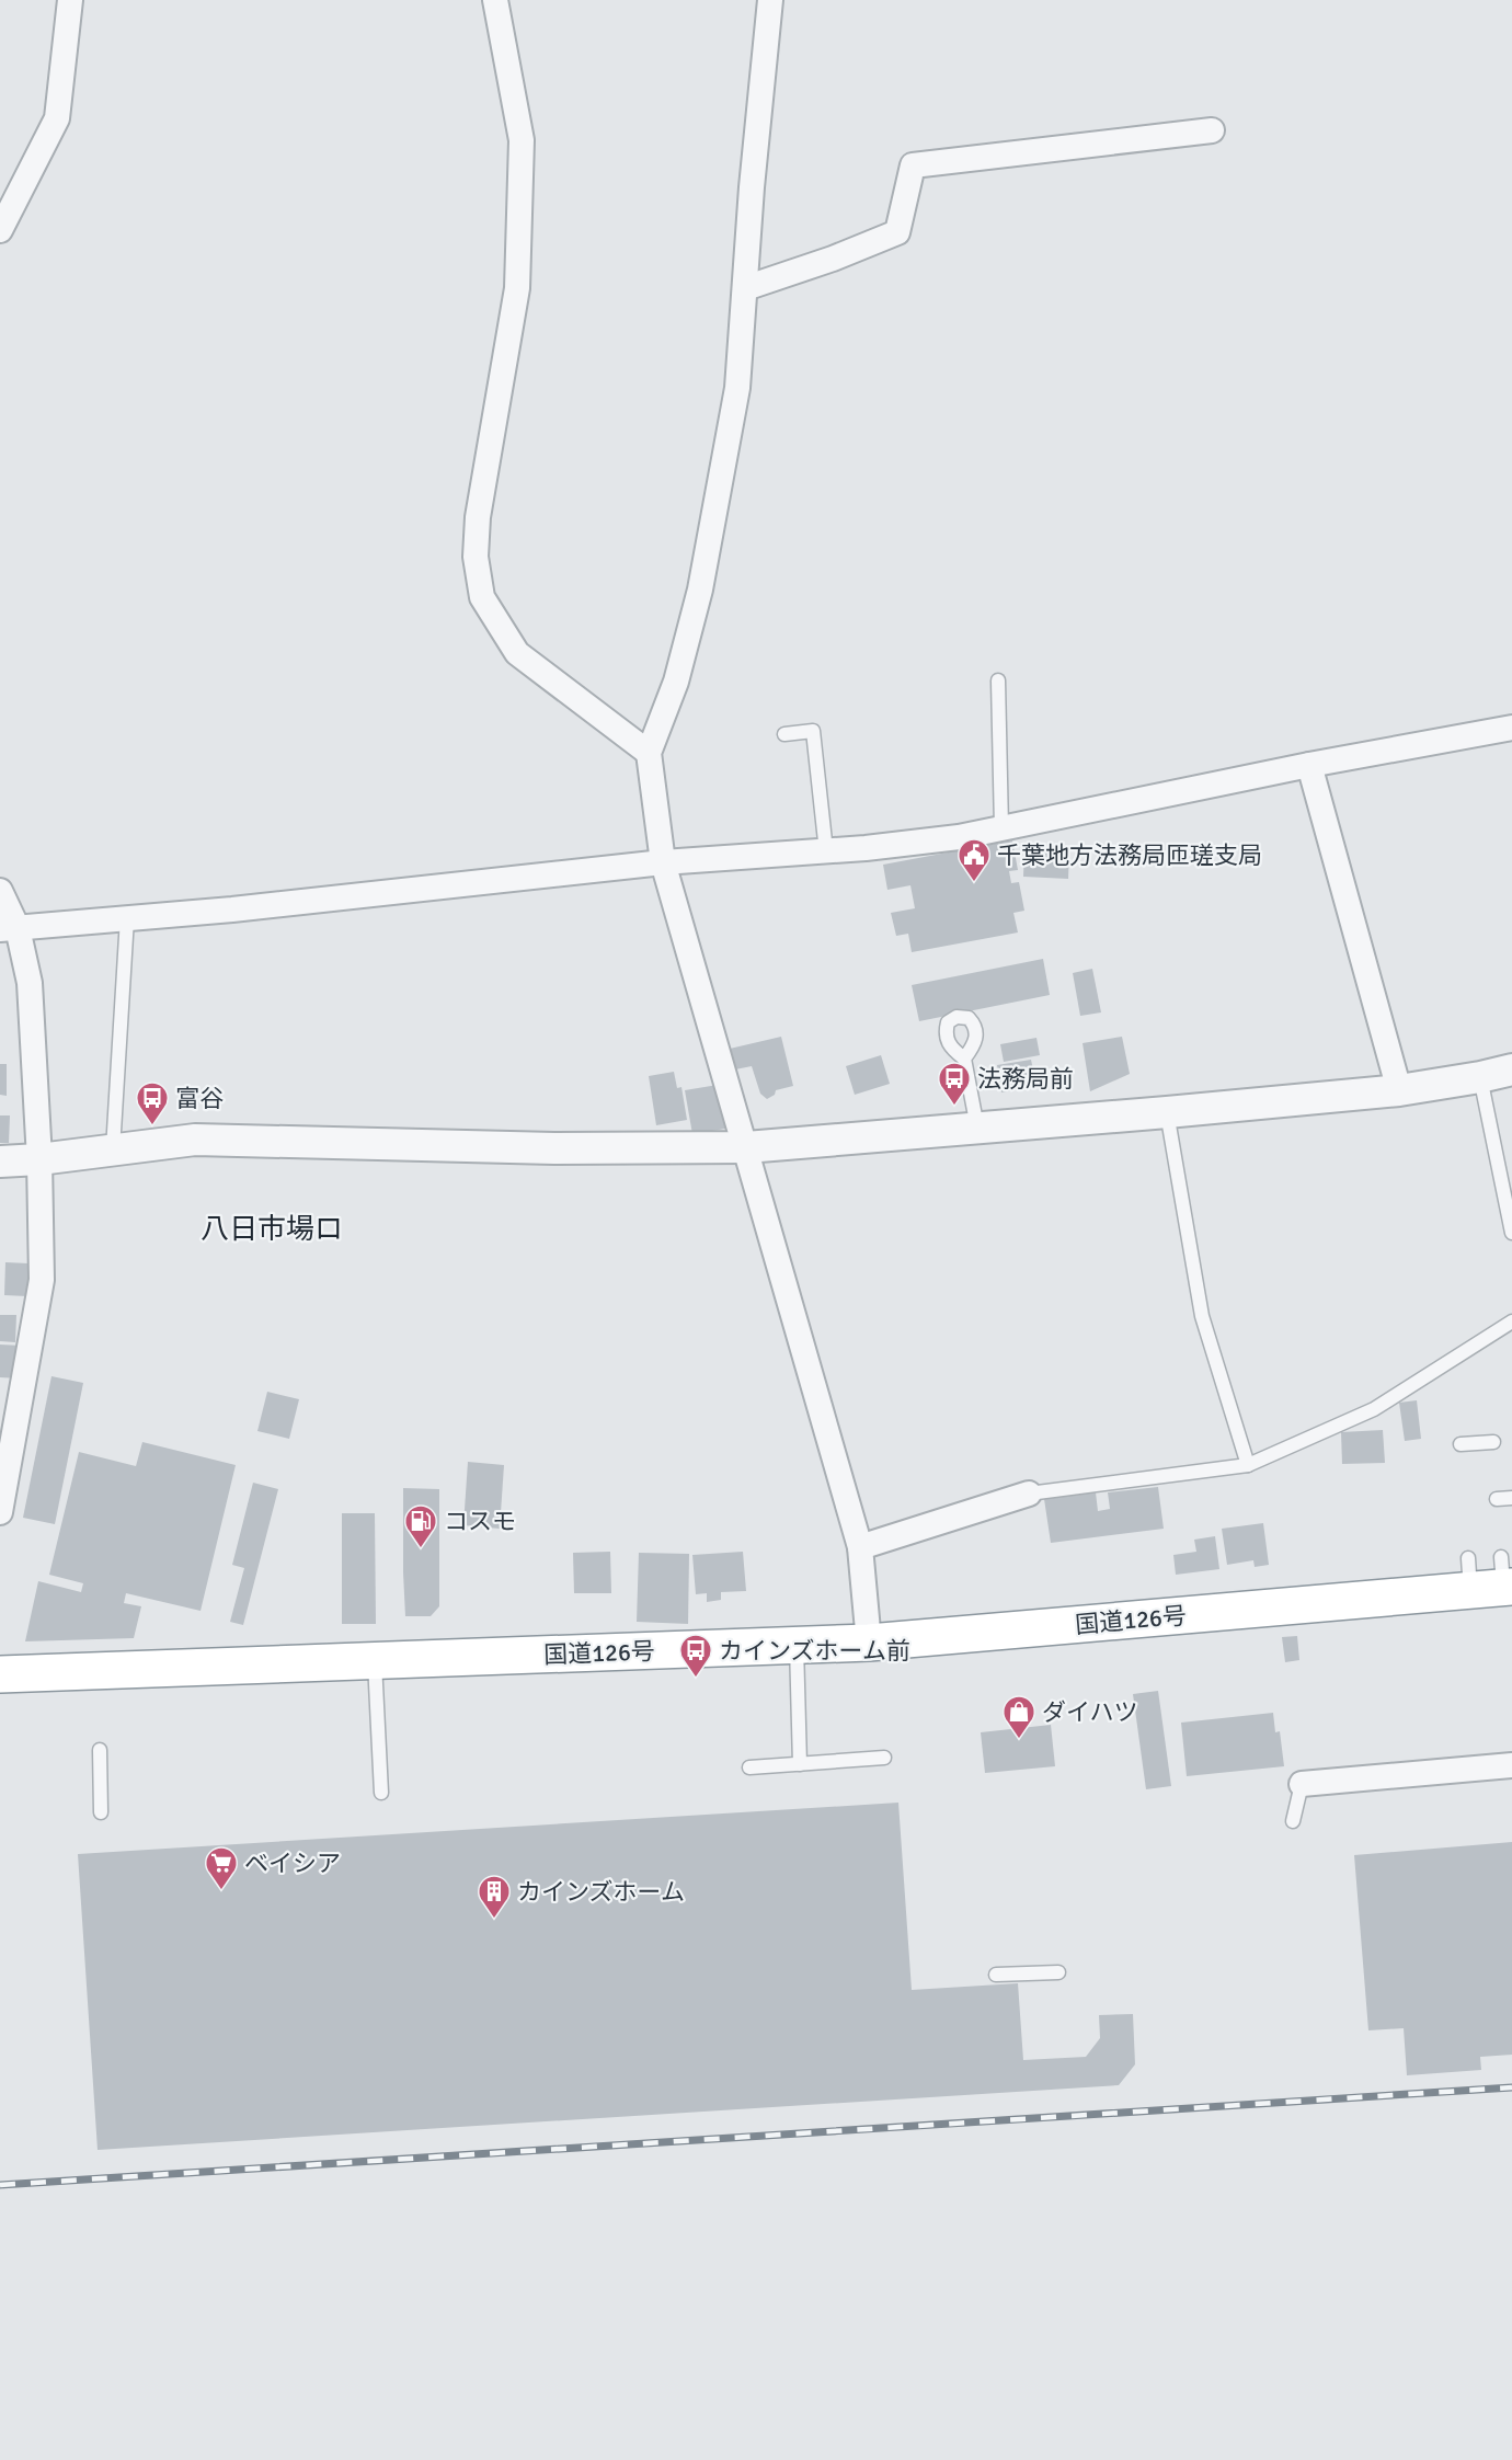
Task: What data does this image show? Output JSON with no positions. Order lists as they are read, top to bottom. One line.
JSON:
{"streets":{"highway":["国道126号"]},"districts":["八日市場ロ"],"places":{"public building":["千葉地方法務局匝瑳支局"],"bus stop":["法務局前","富谷","カインズホーム前"],"fuel station":["コスモ"],"shop":["ダイハツ"],"supermarket":["ベイシア"],"building":["カインズホーム"]}}
